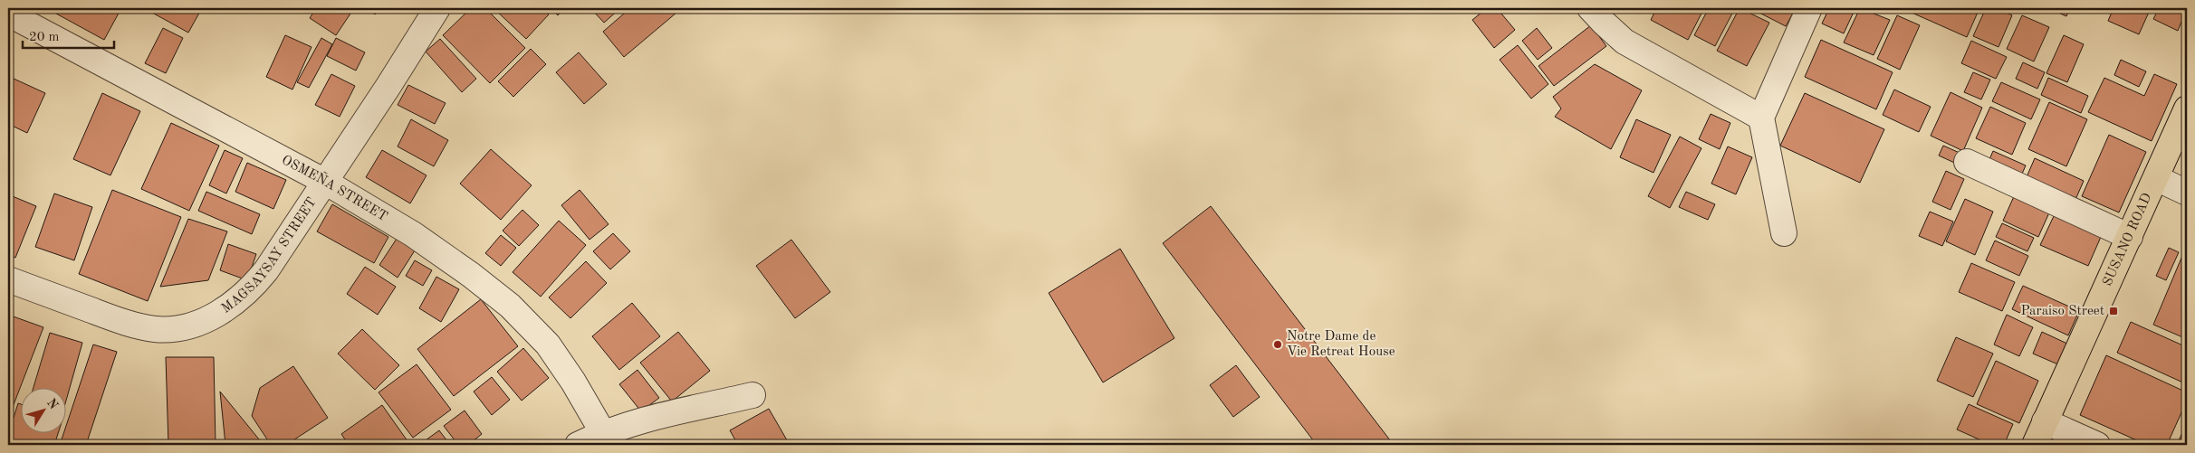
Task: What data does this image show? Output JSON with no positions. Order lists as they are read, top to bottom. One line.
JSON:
{"streets":{"main road":["SUSANO ROAD"],"street":["OSMEÑA STREET","MAGSAYSAY STREET"]},"crossings":[["OSMEÑA STREET","MAGSAYSAY STREET"]],"places":{"transit":["Paraiso Street"],"other":["Notre Dame de Vie Retreat House"]},"scale_bar":"20 m","north":"top right"}
